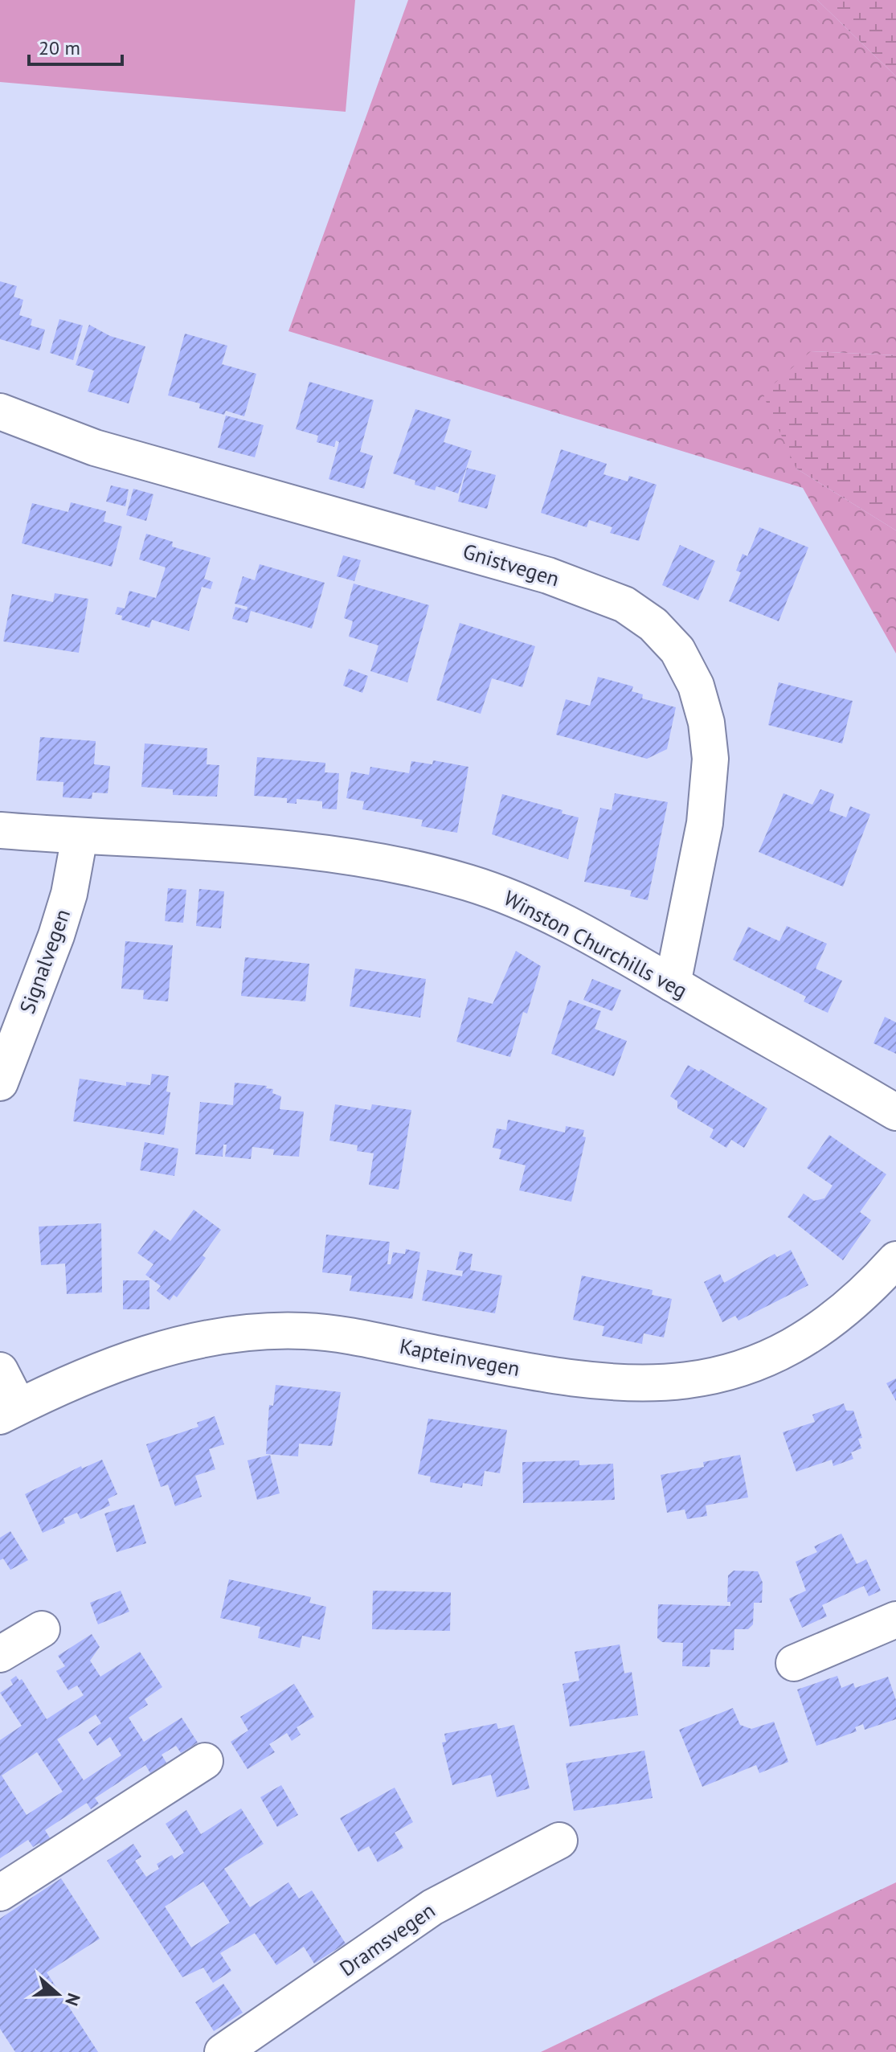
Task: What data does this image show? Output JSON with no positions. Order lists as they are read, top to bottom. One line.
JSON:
{"streets":{"street":["Gnistvegen","Winston Churchills veg","Signalvegen","Kapteinvegen","Dramsvegen"]},"crossings":[["Gnistvegen","Winston Churchills veg"],["Winston Churchills veg","Signalvegen"]],"scale_bar":"20 m","north":"right"}
